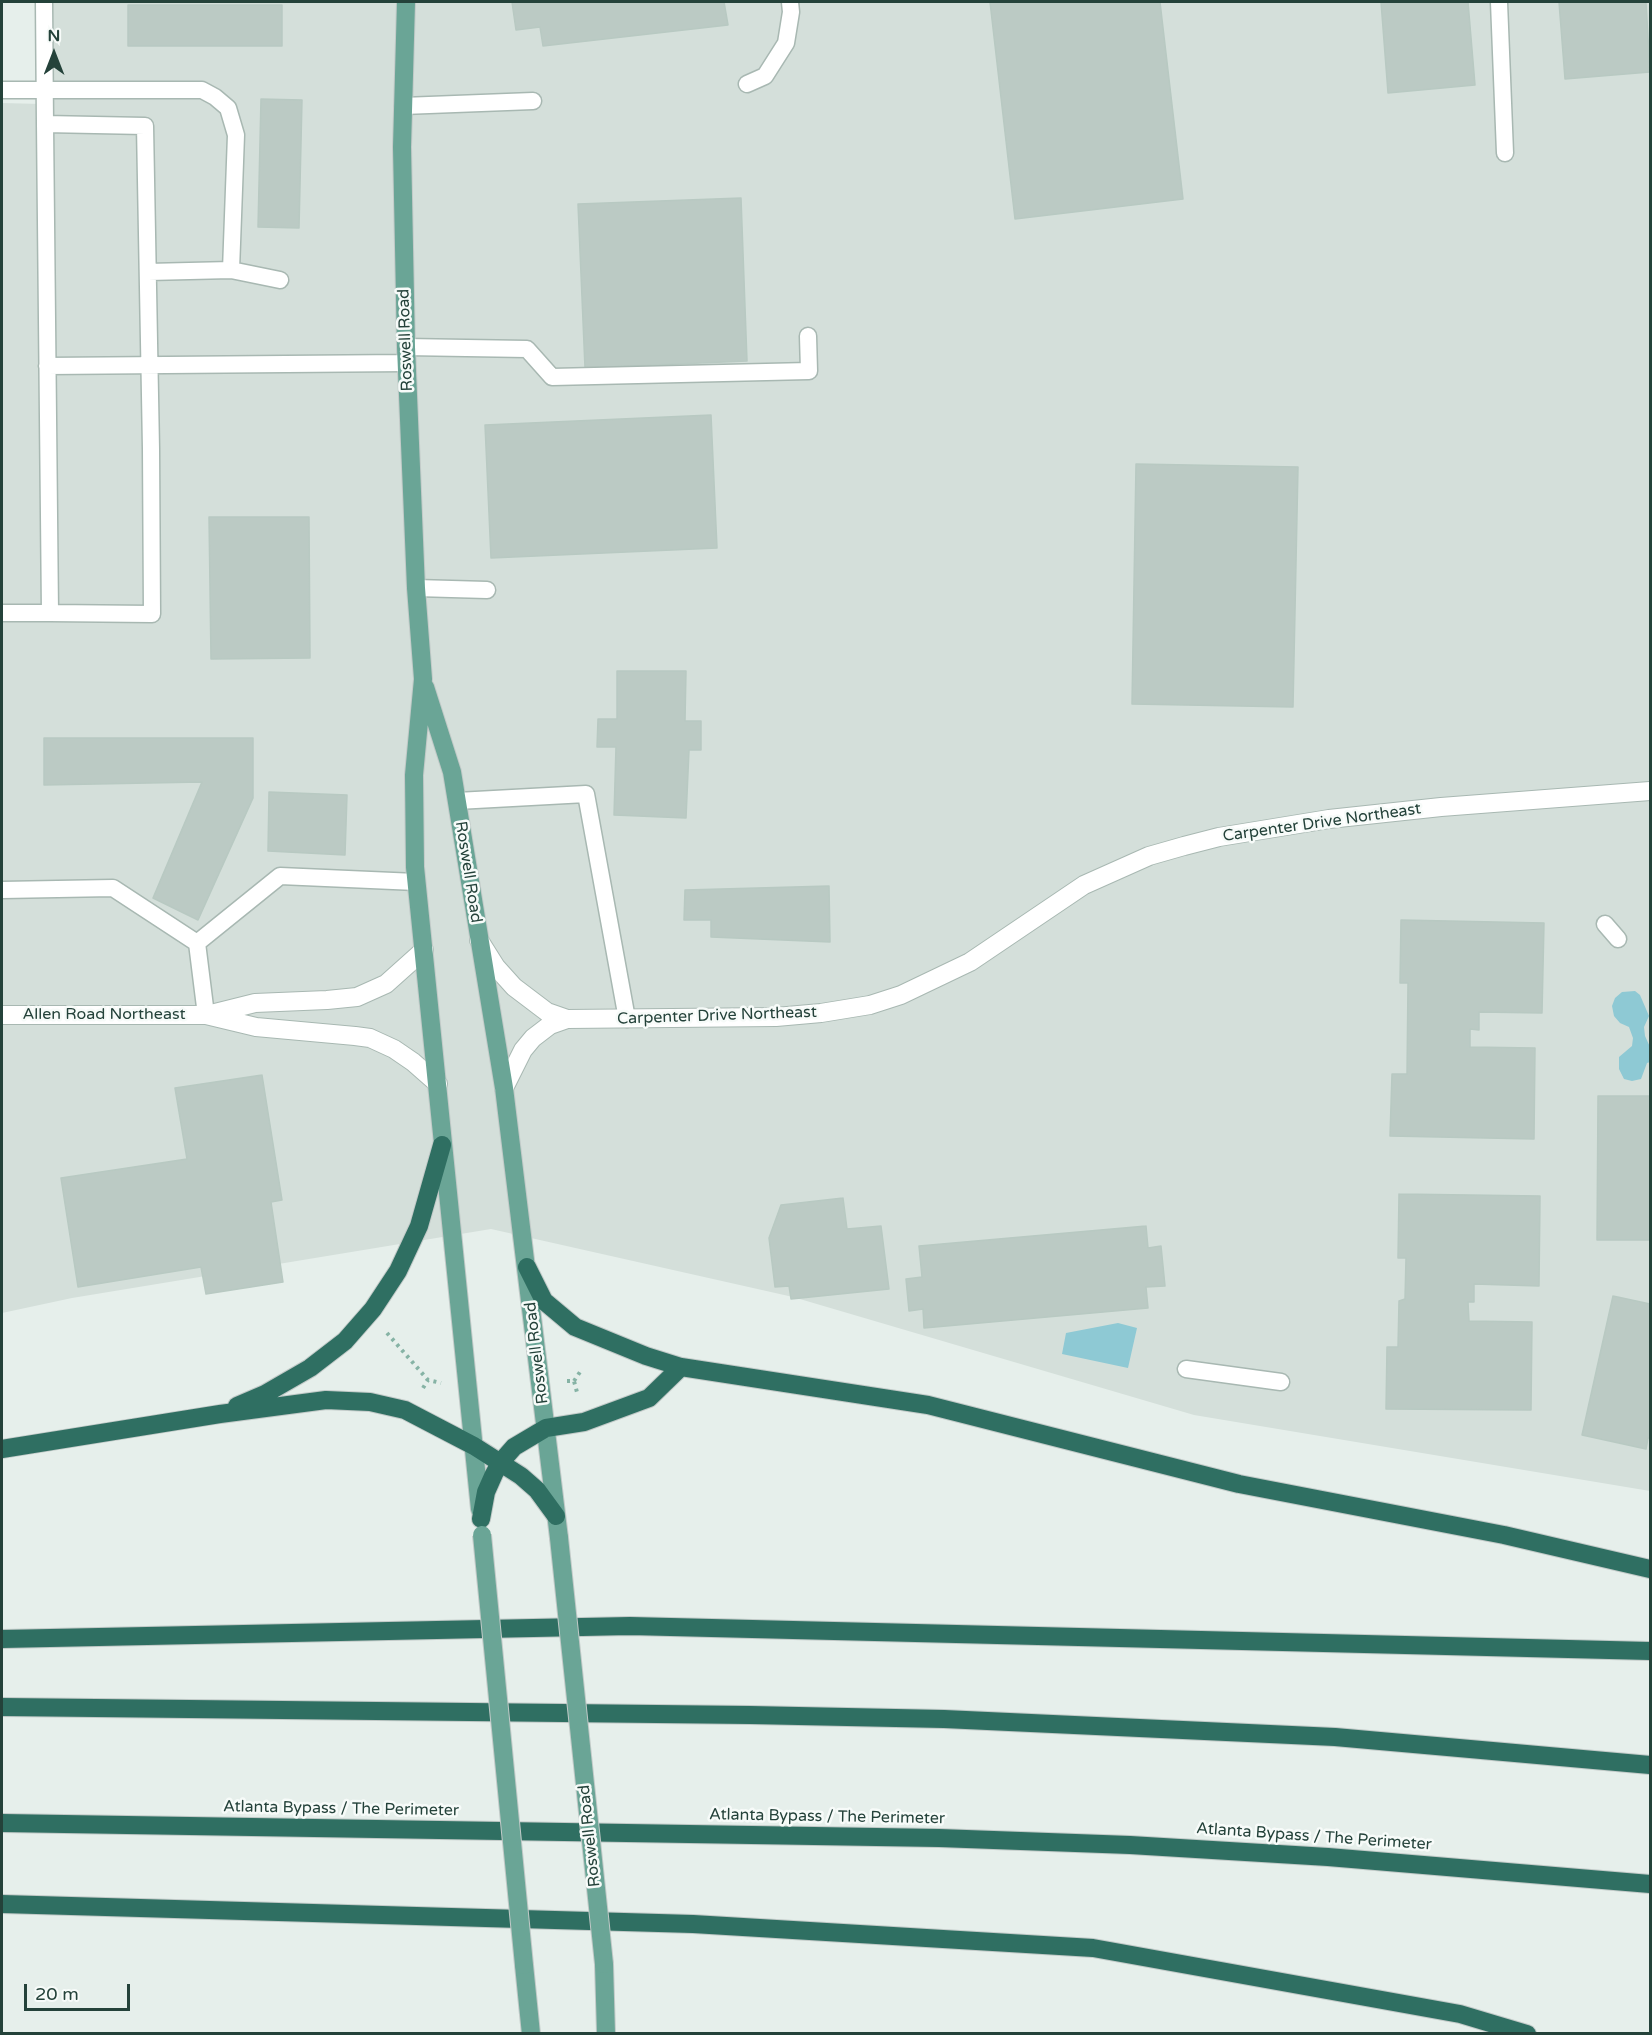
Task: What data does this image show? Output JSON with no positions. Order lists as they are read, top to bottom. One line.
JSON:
{"streets":{"highway":["Atlanta Bypass / The Perimeter"],"main road":["Roswell Road"],"street":["Carpenter Drive Northeast","Allen Road Northeast"]},"crossings":[["Roswell Road","Carpenter Drive Northeast"],["Roswell Road","Allen Road Northeast"]],"scale_bar":"20 m","north":"top"}
